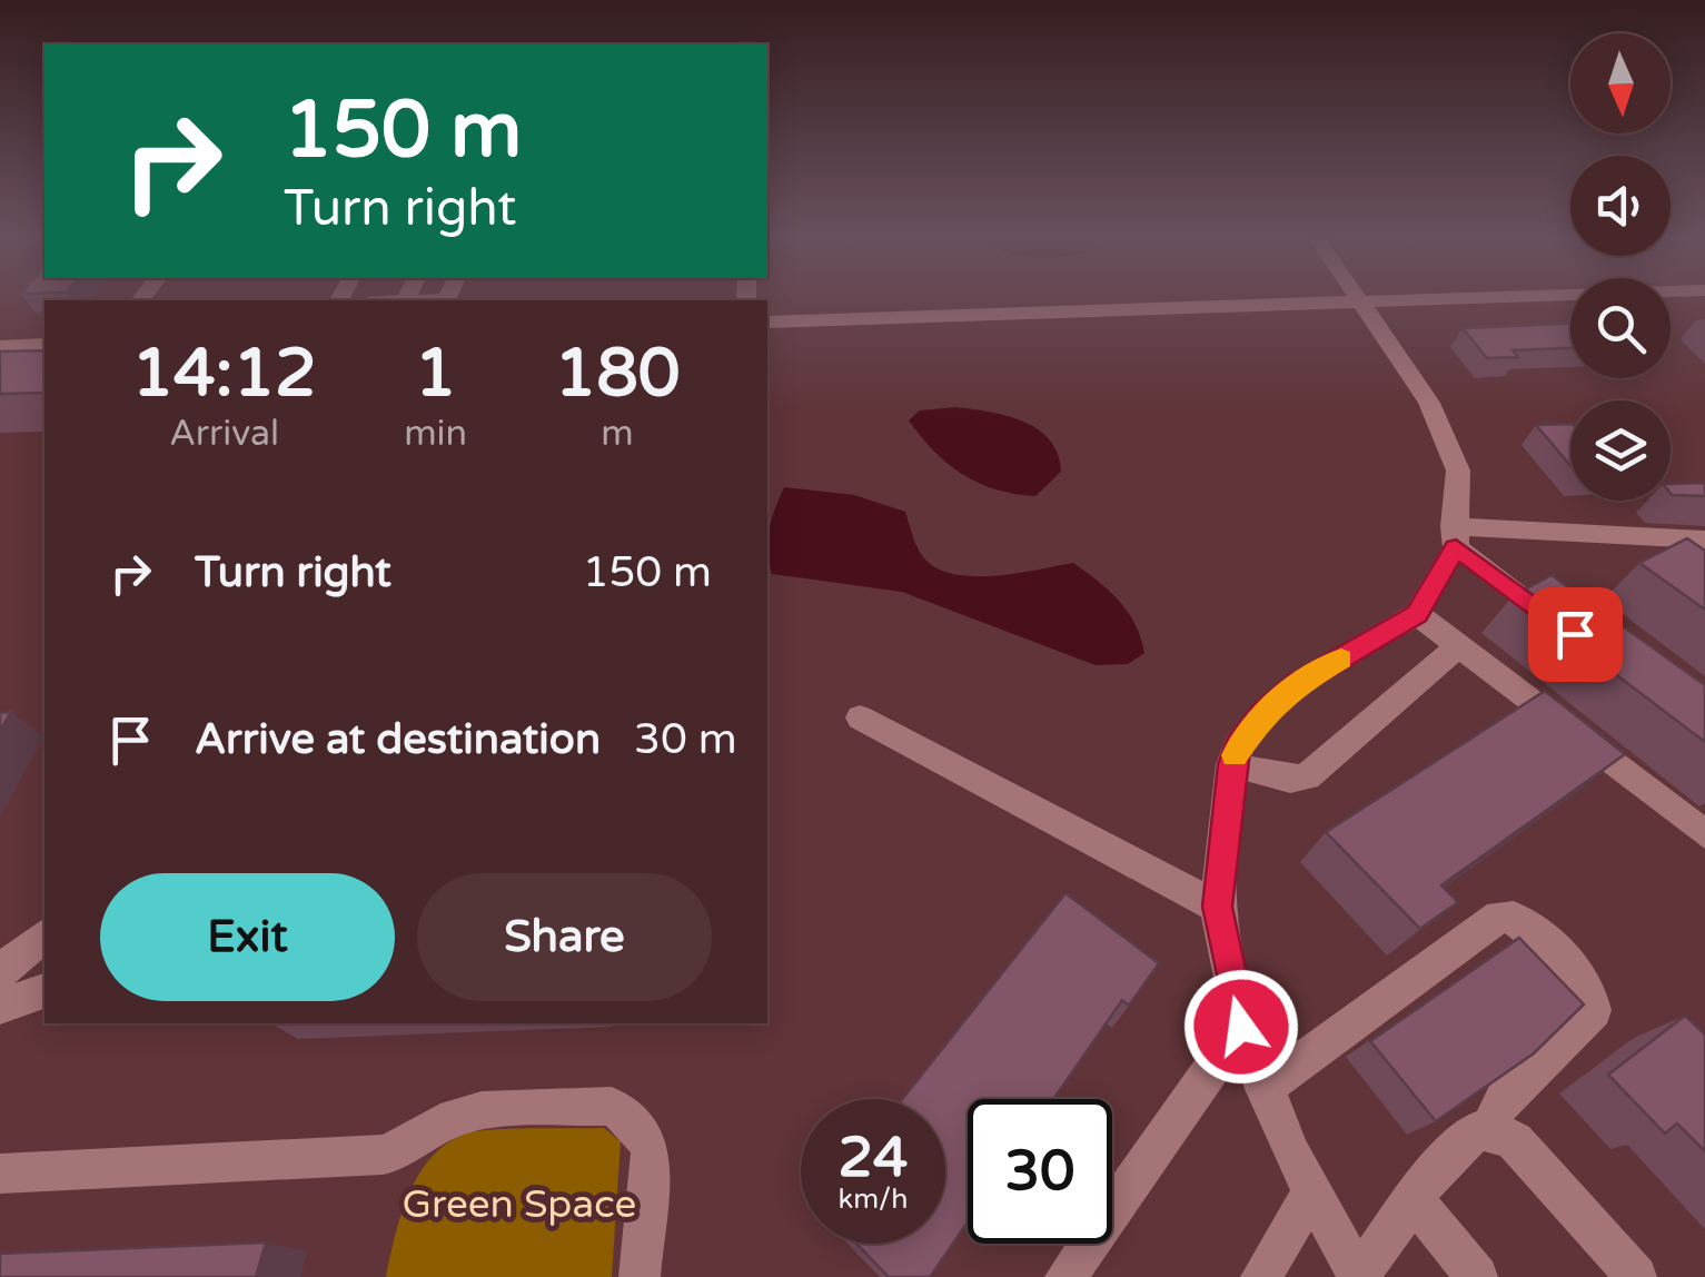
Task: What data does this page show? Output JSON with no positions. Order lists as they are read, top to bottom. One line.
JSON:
{"parks":["Green Space"],"north":"bottom","page":{"turn":["150 m","Turn right"],"eta":["14:12","Arrival","1","min","180","m"],"list":[{"name":"Turn right","value":"150 m"},{"name":"Arrive at destination","value":"30 m"}],"buttons":["Exit","Share"],"speed":"24 km/h","limit":"30"}}
